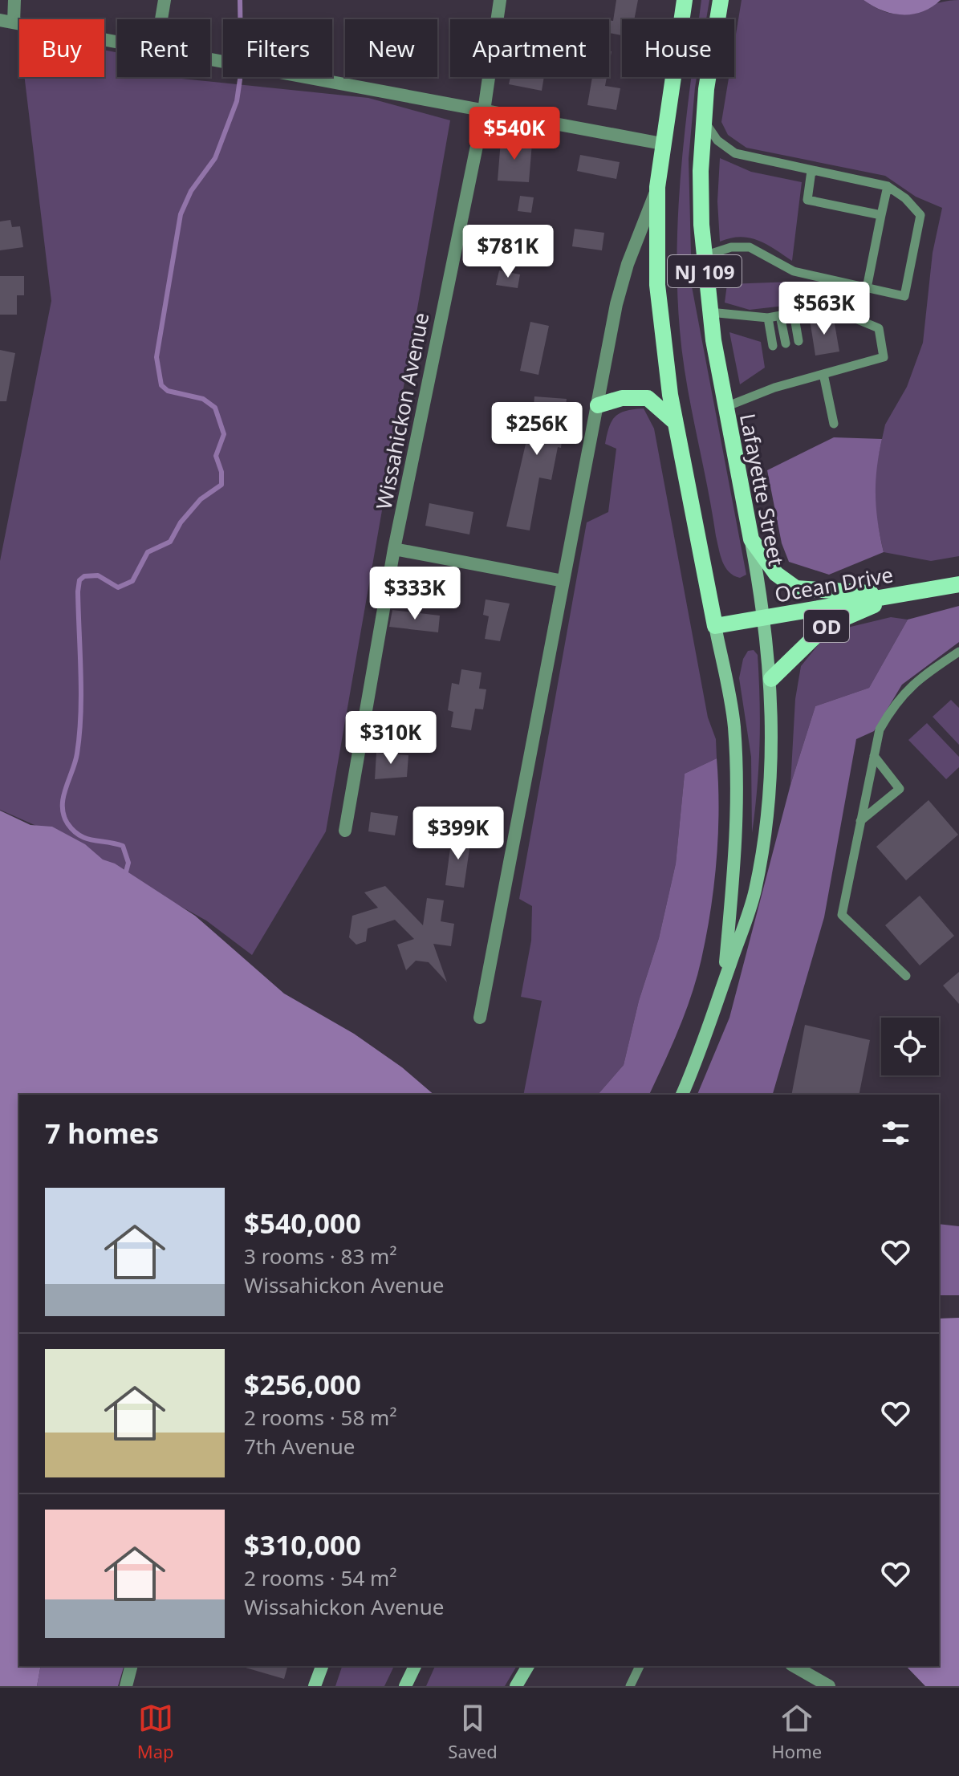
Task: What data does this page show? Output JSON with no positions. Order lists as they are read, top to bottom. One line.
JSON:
{"streets":{"main road":["NJ 109","Lafayette Street","Ocean Drive","OD"],"street":["Wissahickon Avenue"]},"crossings":[["Lafayette Street","Ocean Drive"],["Lafayette Street","OD"],["Ocean Drive","OD"]],"page":{"chip":["Buy","Rent","Filters","New","Apartment","House"],"price":["$540K","$781K","$563K","$256K","$333K","$310K","$399K"],"heading":"7 homes","list":[{"name":"$540,000","note":"3 rooms · 83 m² · Wissahickon Avenue"},{"name":"$256,000","note":"2 rooms · 58 m² · 7th Avenue"},{"name":"$310,000","note":"2 rooms · 54 m² · Wissahickon Avenue"}],"tabs":["Map","Saved","Home"]}}
